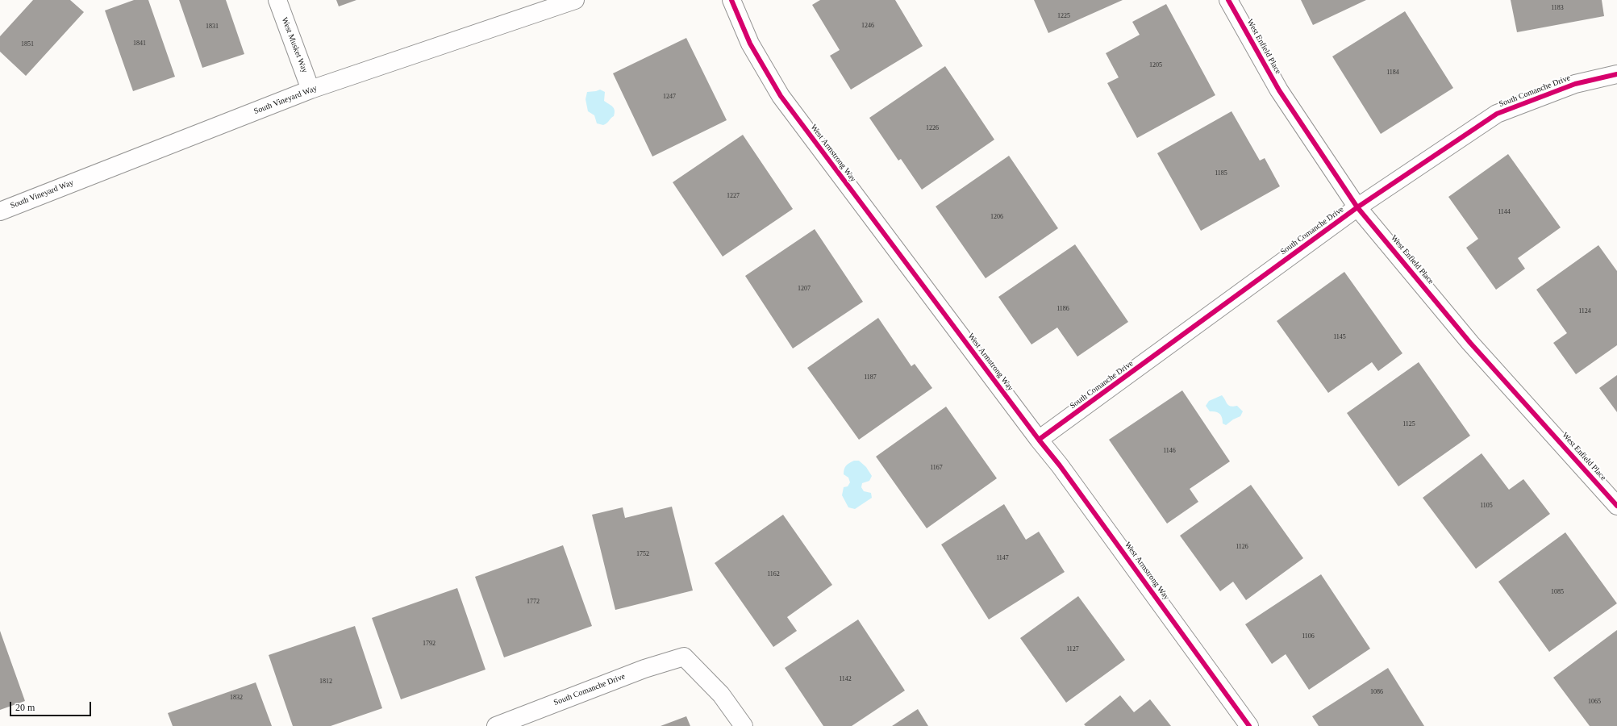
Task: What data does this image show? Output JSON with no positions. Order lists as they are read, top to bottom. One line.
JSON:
{"streets":{"street":["West Musket Way","West Enfield Place","South Comanche Drive","South Vineyard Way","West Armstrong Way"]},"crossings":[["West Musket Way","South Vineyard Way"],["West Enfield Place","South Comanche Drive"],["South Comanche Drive","West Armstrong Way"]],"house_numbers":["1183","1225","1246","1831","1841","1851","1205","1184","1247","1226","1185","1227","1144","1206","1207","1186","1124","1145","1187","1125","1146","1167","1105","1126","1752","1147","1162","1085","1772","1106","1792","1127","1142","1812","1086","1832","1065"],"scale_bar":"20 m"}
